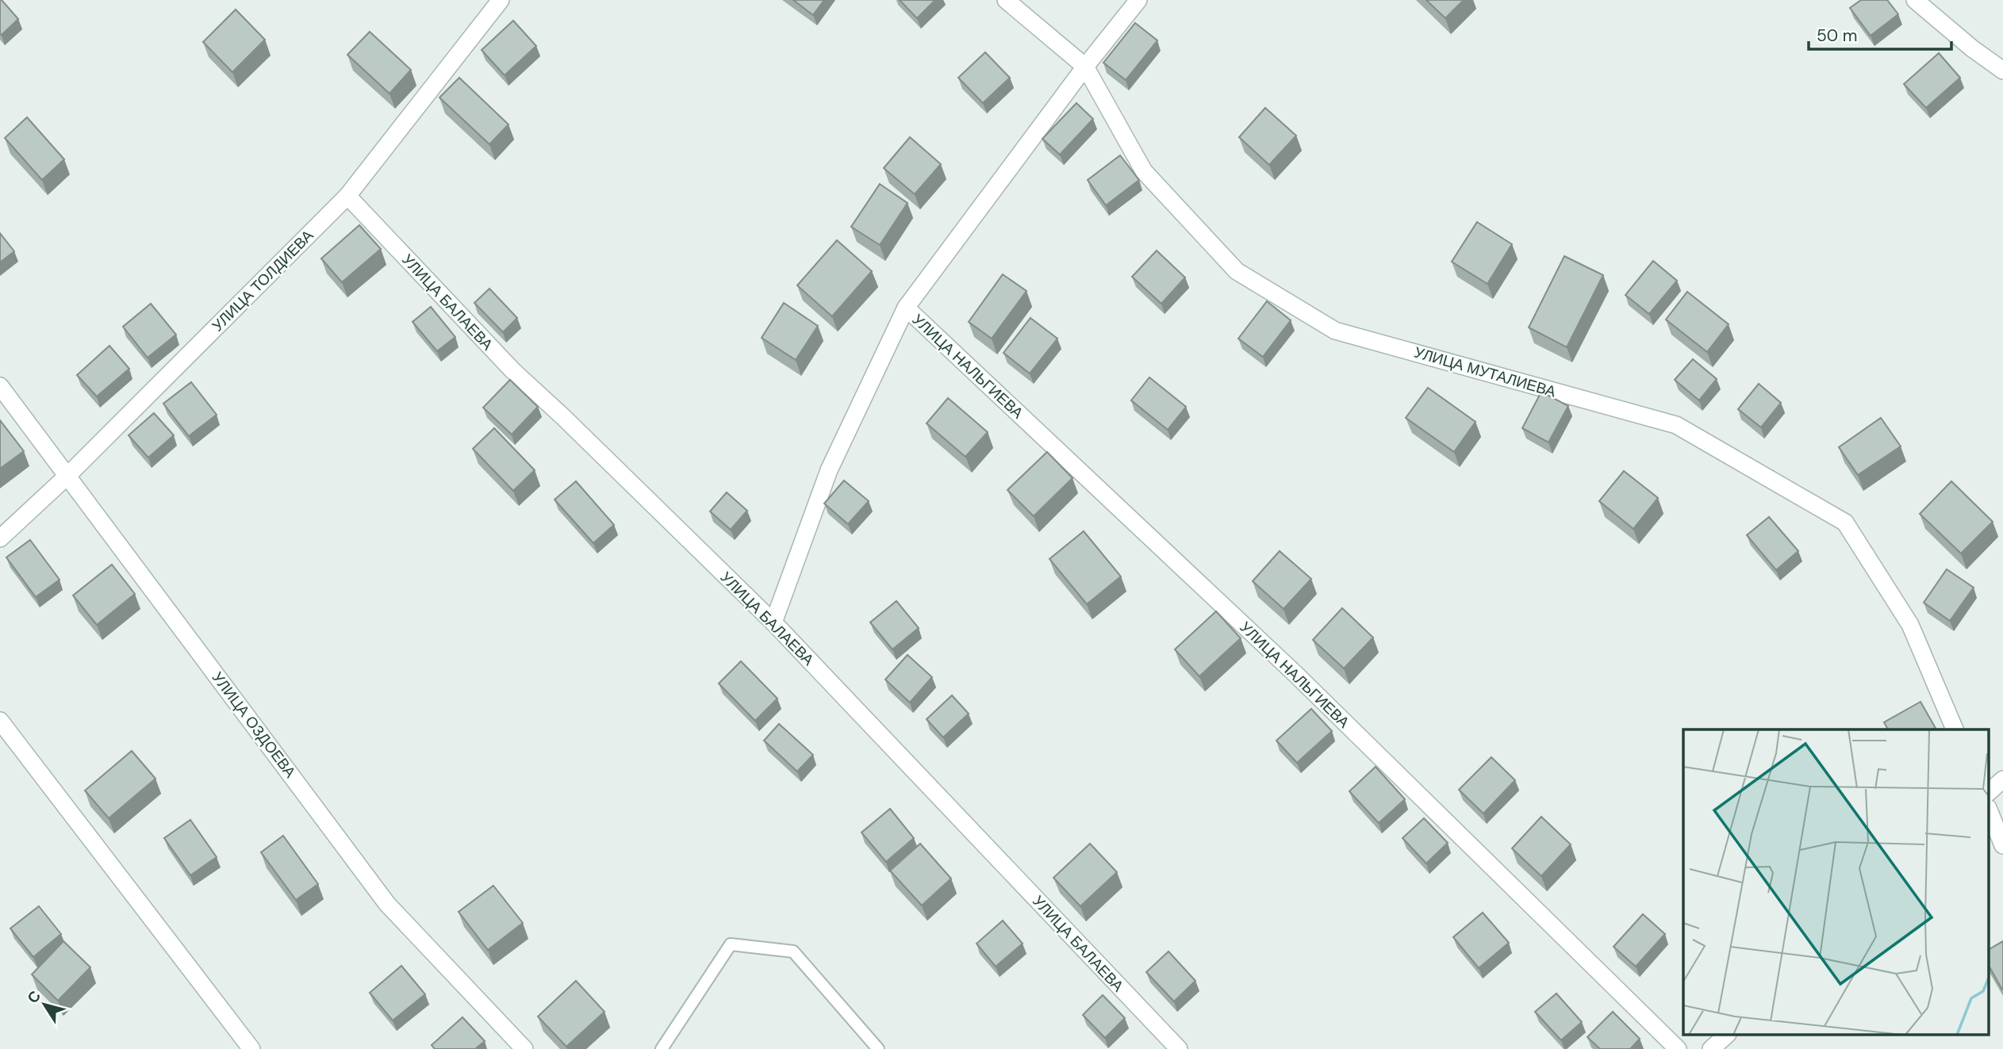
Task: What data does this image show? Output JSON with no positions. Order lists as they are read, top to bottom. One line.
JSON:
{"streets":{"street":["УЛИЦА ТОЛДИЕВА","УЛИЦА БАЛАЕВА","УЛИЦА НАЛЬГИЕВА","УЛИЦА МУТАЛИЕВА","УЛИЦА ОЗДОЕВА"]},"crossings":[["УЛИЦА ТОЛДИЕВА","УЛИЦА БАЛАЕВА"],["УЛИЦА ТОЛДИЕВА","УЛИЦА ОЗДОЕВА"]],"scale_bar":"50 m","north":"top left"}
